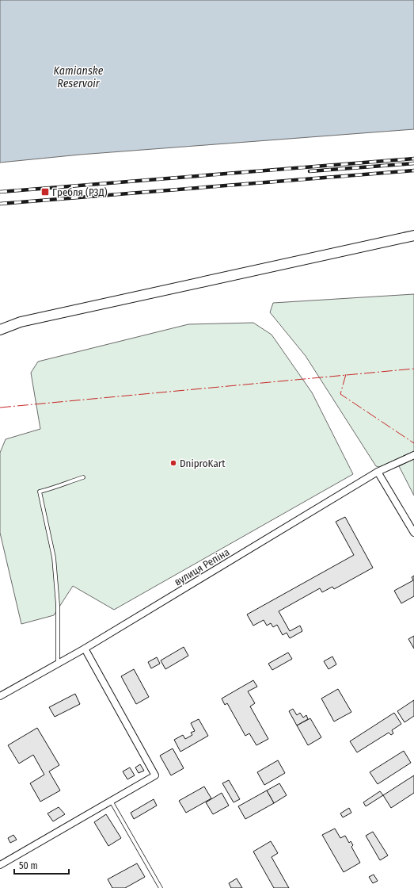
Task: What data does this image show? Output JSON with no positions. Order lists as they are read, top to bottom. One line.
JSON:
{"streets":{"street":["вулиця Репіна"]},"water":["Kamianske Reservoir"],"places":{"transit":["Гребля (РЗД)"],"other":["DniproKart"]},"scale_bar":"50 m"}
